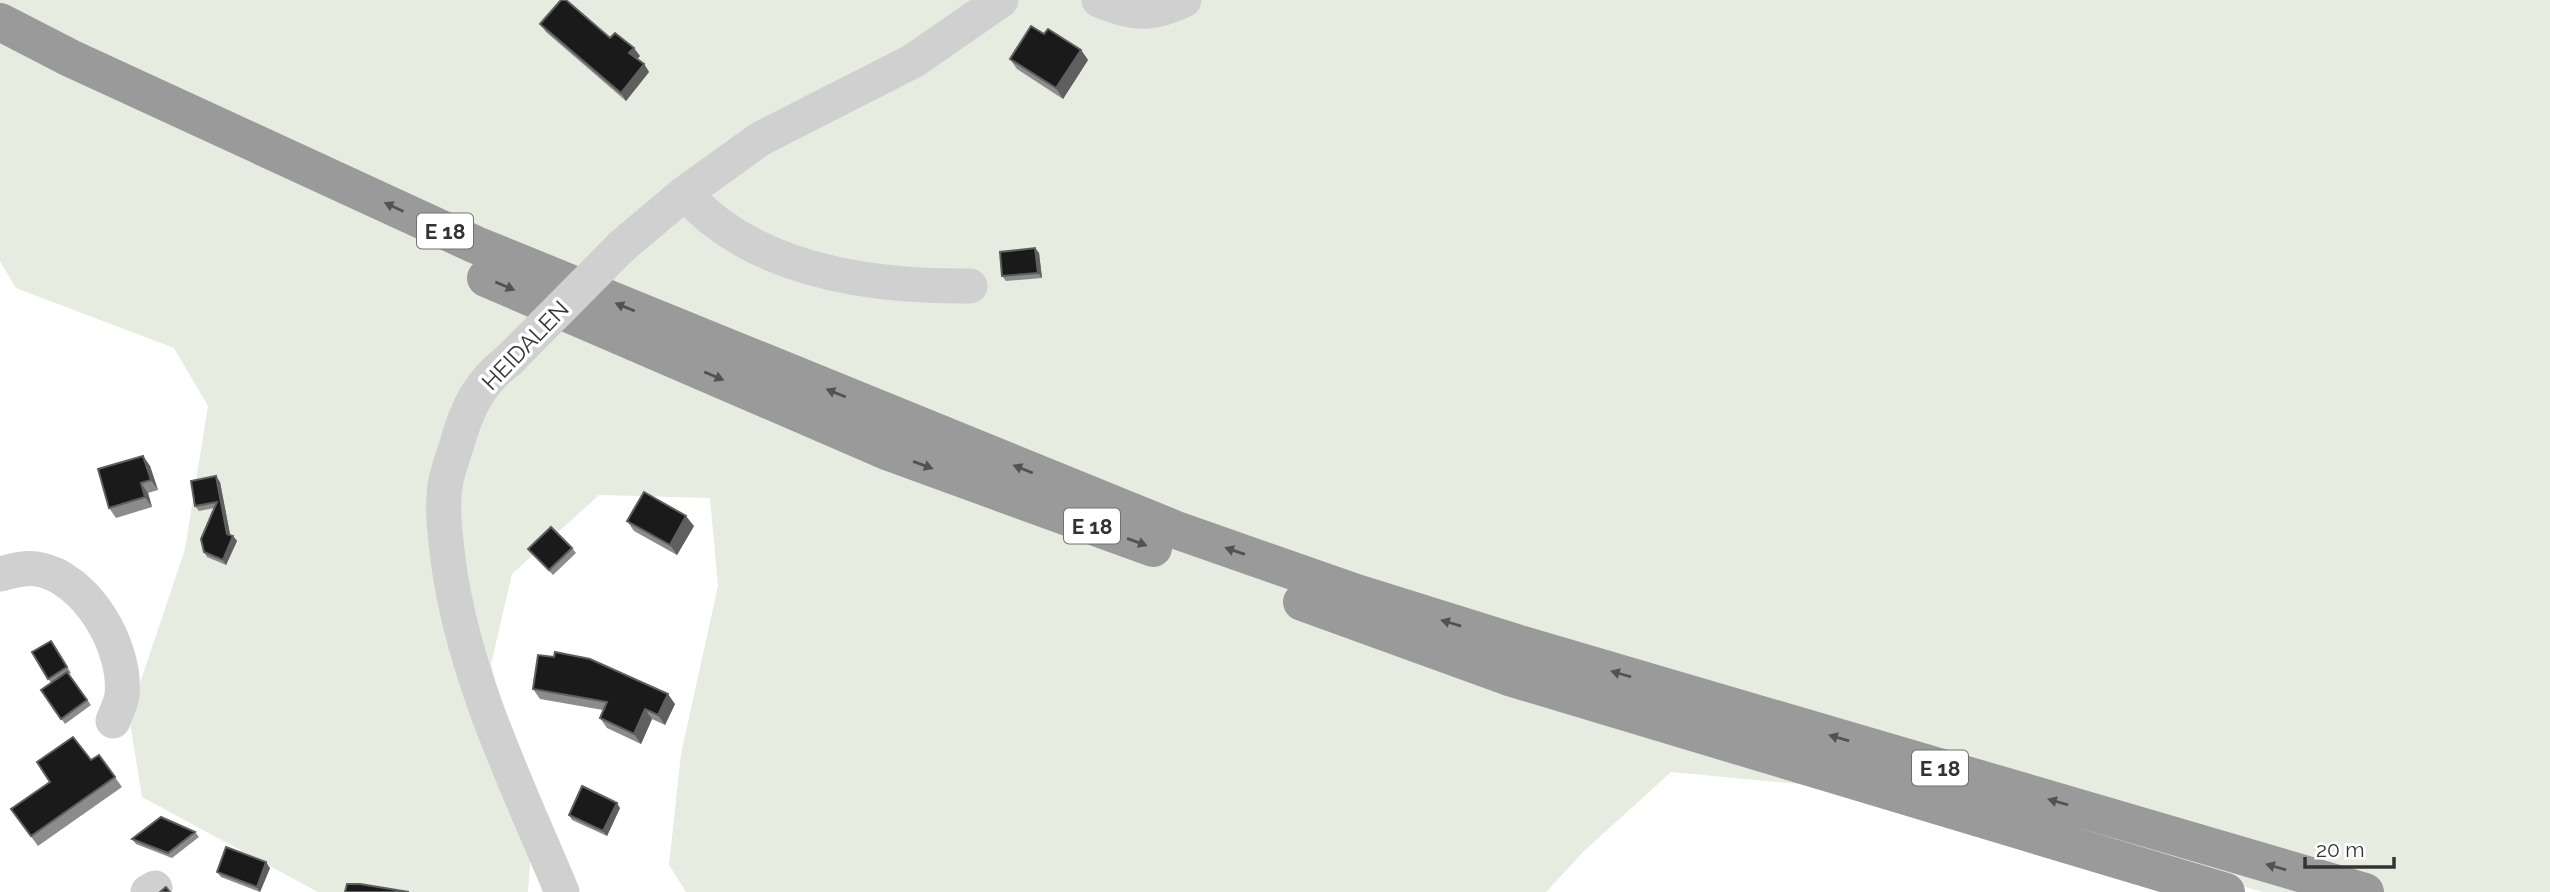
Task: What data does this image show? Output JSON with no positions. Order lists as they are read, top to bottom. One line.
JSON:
{"streets":{"highway":["E 18"],"street":["HEIDALEN"]},"scale_bar":"20 m"}
